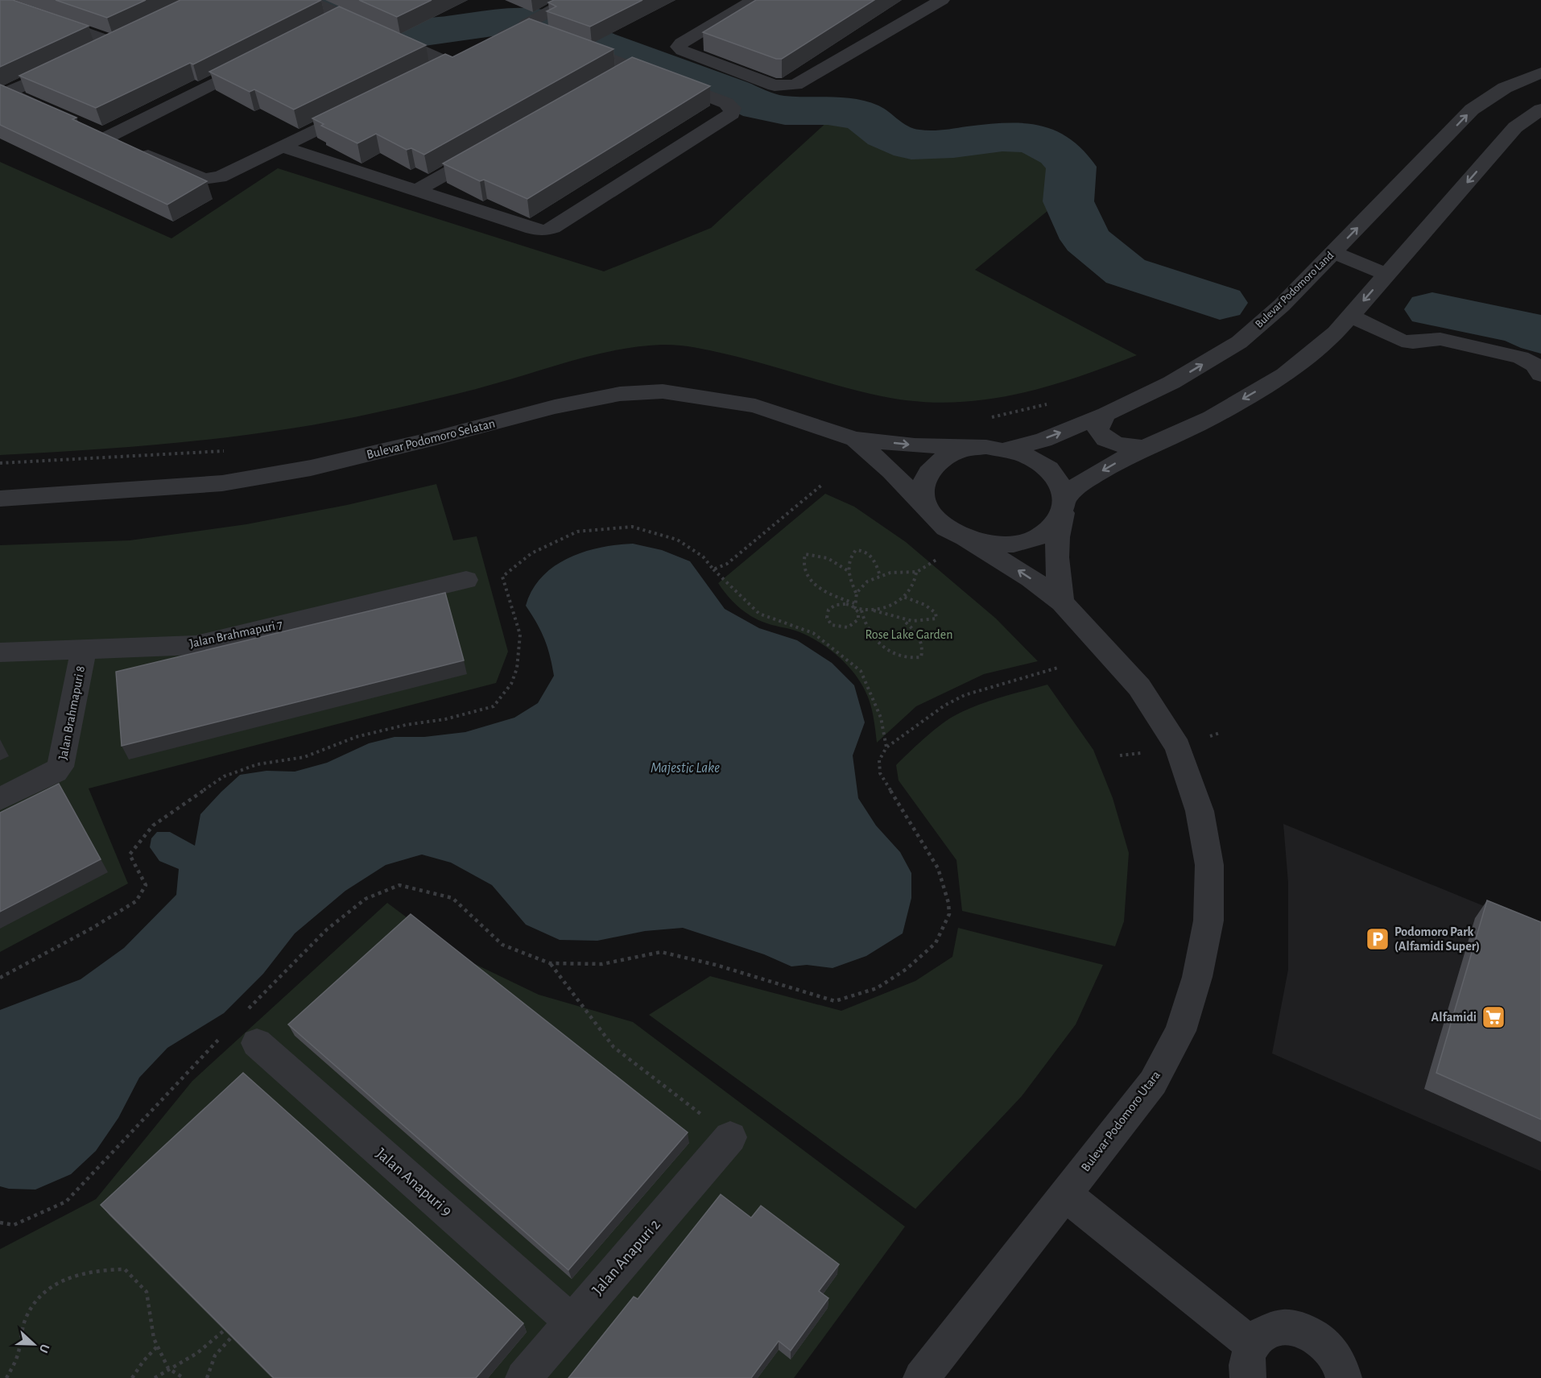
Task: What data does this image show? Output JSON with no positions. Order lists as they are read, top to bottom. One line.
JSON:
{"streets":{"street":["Bulevar Podomoro Land","Bulevar Podomoro Selatan","Jalan Brahmapuri 7","Jalan Brahmapuri 8","Bulevar Podomoro Utara","Jalan Anapuri 9","Jalan Anapuri 2"]},"crossings":[["Bulevar Podomoro Land","Bulevar Podomoro Selatan"],["Bulevar Podomoro Land","Bulevar Podomoro Utara"],["Bulevar Podomoro Selatan","Bulevar Podomoro Utara"],["Jalan Brahmapuri 7","Jalan Brahmapuri 8"],["Jalan Anapuri 9","Jalan Anapuri 2"]],"water":["Majestic Lake"],"parks":["Rose Lake Garden"],"places":{"parking":["Podomoro Park (Alfamidi Super)"],"supermarket":["Alfamidi"]},"north":"right"}
